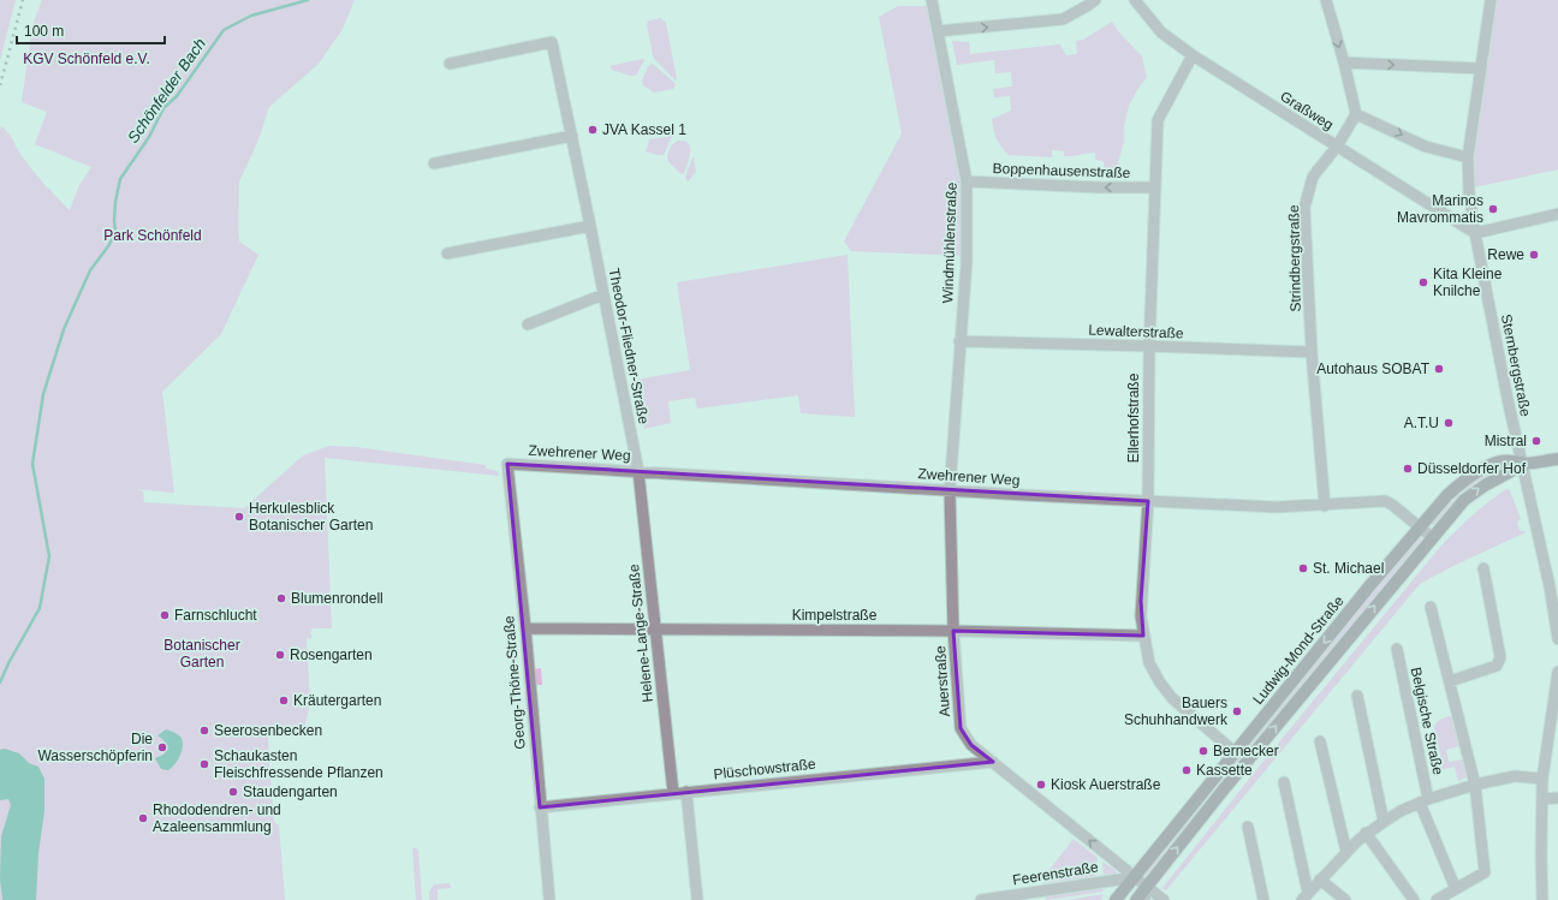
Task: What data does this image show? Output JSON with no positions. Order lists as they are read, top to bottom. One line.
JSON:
{"streets":{"main road":["Ludwig-Mond-Straße"],"street":["Graßweg","Boppenhausenstraße","Windmühlenstraße","Strindbergstraße","Lewalterstraße","Theodor-Fliedner-Straße","Sternbergstraße","Ellerhofstraße","Zwehrener Weg","Kimpelstraße","Helene-Lange-Straße","Auerstraße","Georg-Thöne-Straße","Belgische Straße","Plüschowstraße","Feerenstraße"]},"crossings":[["Graßweg","Strindbergstraße"],["Graßweg","Sternbergstraße"],["Graßweg","Ellerhofstraße"],["Boppenhausenstraße","Windmühlenstraße"],["Boppenhausenstraße","Ellerhofstraße"],["Windmühlenstraße","Lewalterstraße"],["Windmühlenstraße","Zwehrener Weg"],["Windmühlenstraße","Auerstraße"],["Strindbergstraße","Lewalterstraße"],["Strindbergstraße","Zwehrener Weg"],["Lewalterstraße","Ellerhofstraße"],["Theodor-Fliedner-Straße","Zwehrener Weg"],["Theodor-Fliedner-Straße","Helene-Lange-Straße"],["Sternbergstraße","Ludwig-Mond-Straße"],["Ellerhofstraße","Zwehrener Weg"],["Ellerhofstraße","Kimpelstraße"],["Ellerhofstraße","Ludwig-Mond-Straße"],["Zwehrener Weg","Helene-Lange-Straße"],["Zwehrener Weg","Ludwig-Mond-Straße"],["Zwehrener Weg","Auerstraße"],["Zwehrener Weg","Georg-Thöne-Straße"],["Kimpelstraße","Helene-Lange-Straße"],["Kimpelstraße","Auerstraße"],["Kimpelstraße","Georg-Thöne-Straße"],["Helene-Lange-Straße","Plüschowstraße"],["Ludwig-Mond-Straße","Auerstraße"],["Ludwig-Mond-Straße","Feerenstraße"],["Auerstraße","Plüschowstraße"],["Auerstraße","Feerenstraße"],["Georg-Thöne-Straße","Plüschowstraße"]],"one_way":["Boppenhausenstraße","Auerstraße"],"water":["Schönfelder Bach"],"parks":["KGV Schönfeld e.V.","Park Schönfeld","Botanischer Garten"],"places":["JVA Kassel 1","Marinos Mavrommatis","Rewe","Kita Kleine Knilche","Autohaus SOBAT","A.T.U","Mistral","Düsseldorfer Hof","Herkulesblick Botanischer Garten","St. Michael","Blumenrondell","Farnschlucht","Rosengarten","Kräutergarten","Bauers Schuhhandwerk","Seerosenbecken","Die Wasserschöpferin","Bernecker","Schaukasten Fleischfressende Pflanzen","Kassette","Kiosk Auerstraße","Staudengarten","Rhododendren- und Azaleensammlung"],"scale_bar":"100 m"}
